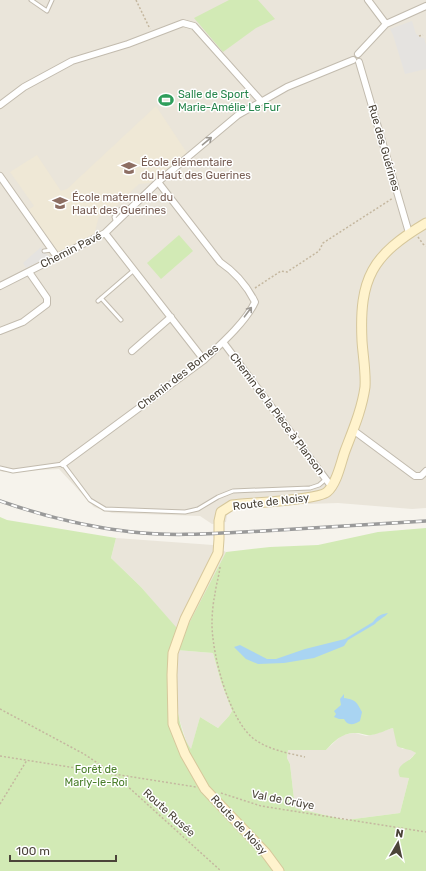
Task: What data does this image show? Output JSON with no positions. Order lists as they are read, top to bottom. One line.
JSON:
{"streets":{"street":["Rue des Guérines","Chemin Pavé","Chemin des Bornes","Chemin de la Pièce à Planson","Route de Noisy"],"path":["Val de Crüye","Route Rusée"]},"crossings":[["Rue des Guérines","Chemin Pavé"],["Chemin des Bornes","Chemin de la Pièce à Planson"],["Chemin de la Pièce à Planson","Route de Noisy"]],"parks":["Forêt de Marly-le-Roi"],"places":{"sports":["Salle de Sport Marie-Amélie Le Fur"],"school or university":["École élémentaire du Haut des Guerines","École maternelle du Haut des Guerines"]},"scale_bar":"100 m","north":"top"}
